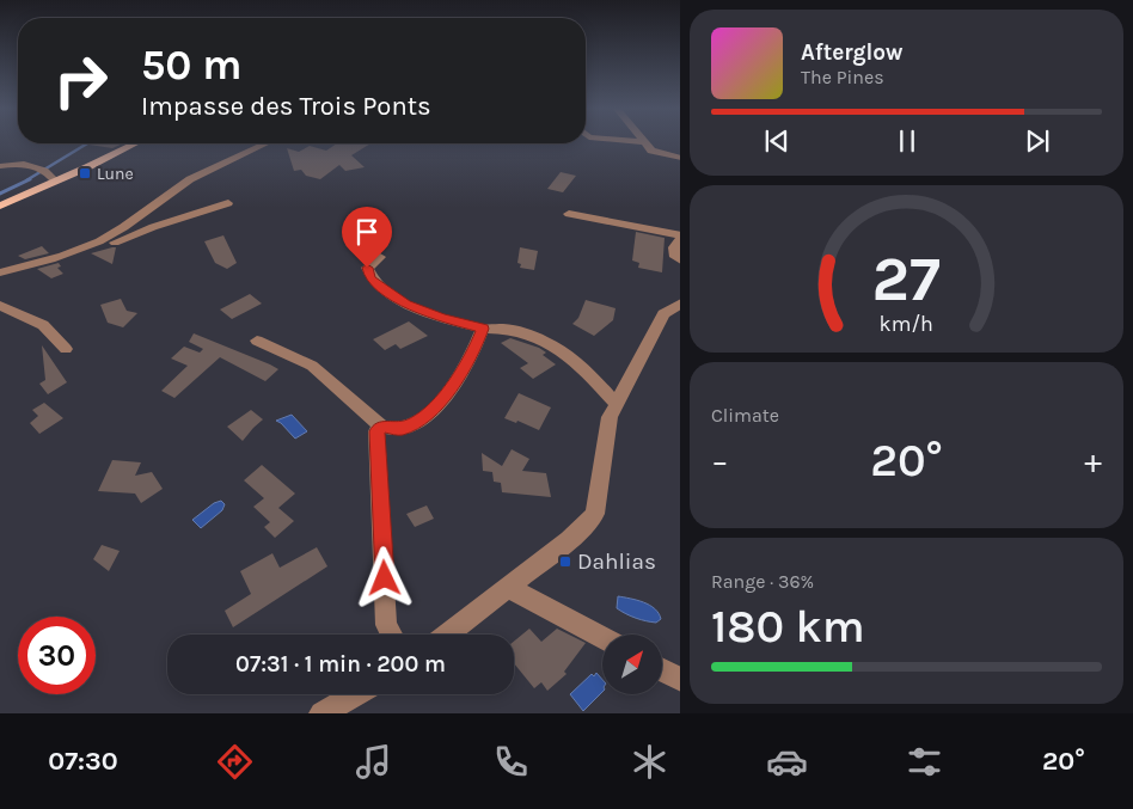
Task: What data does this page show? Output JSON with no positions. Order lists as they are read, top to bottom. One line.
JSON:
{"places":{"transit":["Lune","Dahlias"]},"north":"top right","page":{"turn":["50 m","Impasse des Trois Ponts"],"song":["Afterglow","The Pines"],"tile":["Climate",["Range · 36%","180 km"]],"heat":["−","20°","+"],"limit":"30","trip":"07:31 · 1 min · 200 m","tabs":["07:30","20°"],"gauge":["27","km/h"]}}
